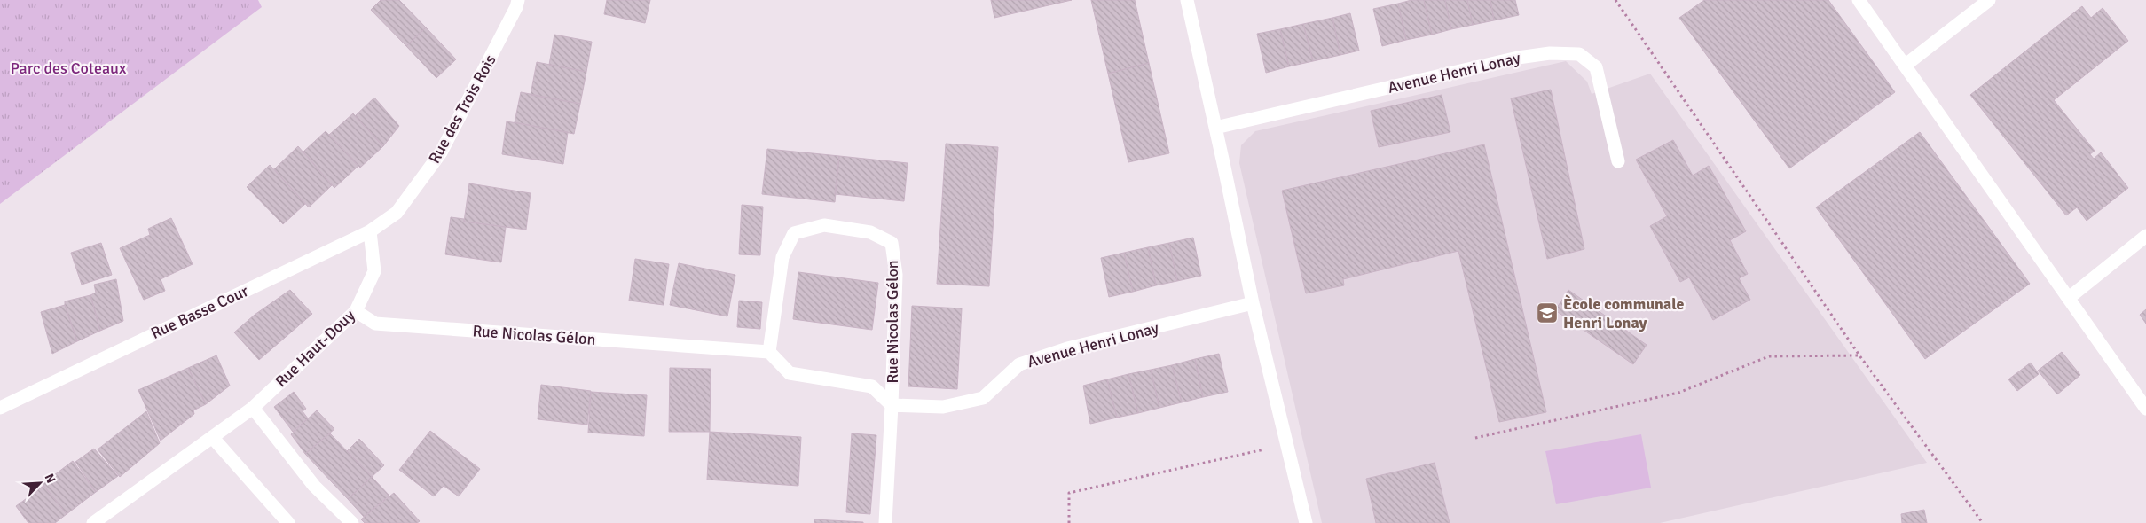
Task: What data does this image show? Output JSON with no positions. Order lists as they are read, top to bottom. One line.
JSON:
{"streets":{"street":["Avenue Henri Lonay","Rue des Trois Rois","Rue Basse Cour","Rue Nicolas Gélon","Rue Haut-Douy"]},"crossings":[["Avenue Henri Lonay","Rue Nicolas Gélon"],["Rue des Trois Rois","Rue Basse Cour"],["Rue Basse Cour","Rue Haut-Douy"],["Rue Nicolas Gélon","Rue Haut-Douy"]],"parks":["Parc des Coteaux"],"places":{"school or university":["Ècole communale Henri Lonay"]},"north":"top right"}
